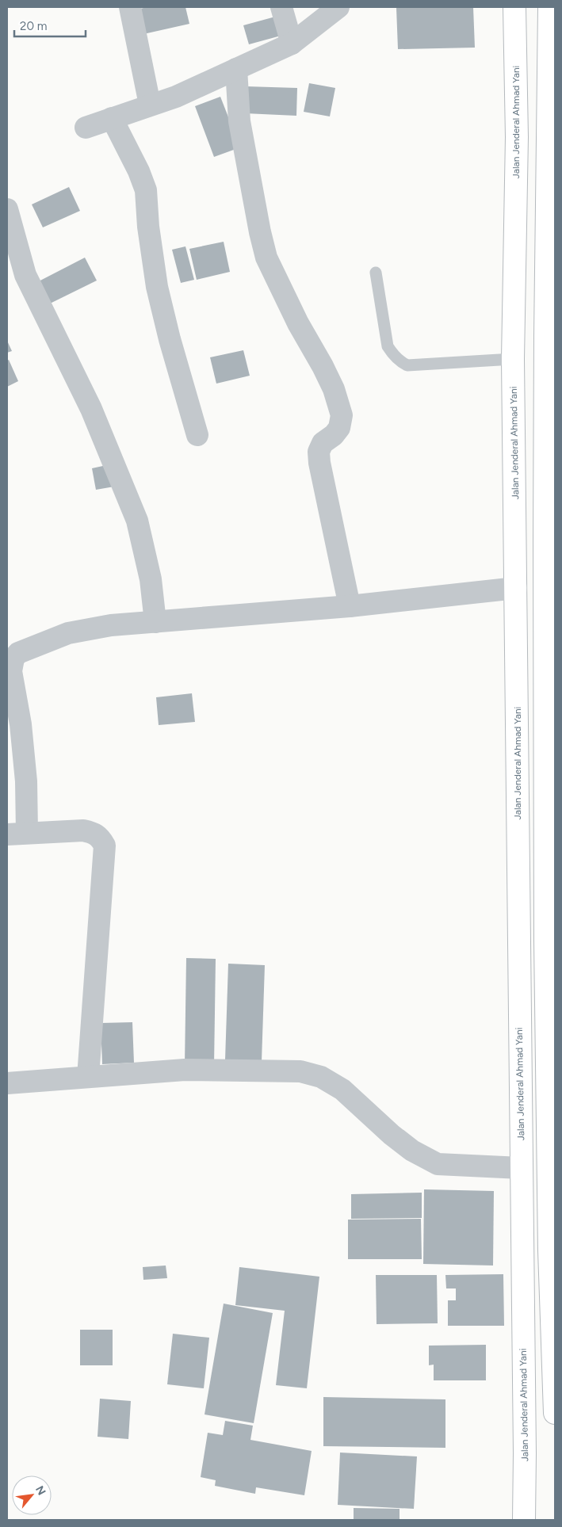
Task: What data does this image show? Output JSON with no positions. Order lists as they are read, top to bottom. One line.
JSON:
{"streets":{"highway":["Jalan Jenderal Ahmad Yani"]},"scale_bar":"20 m","north":"top right"}
